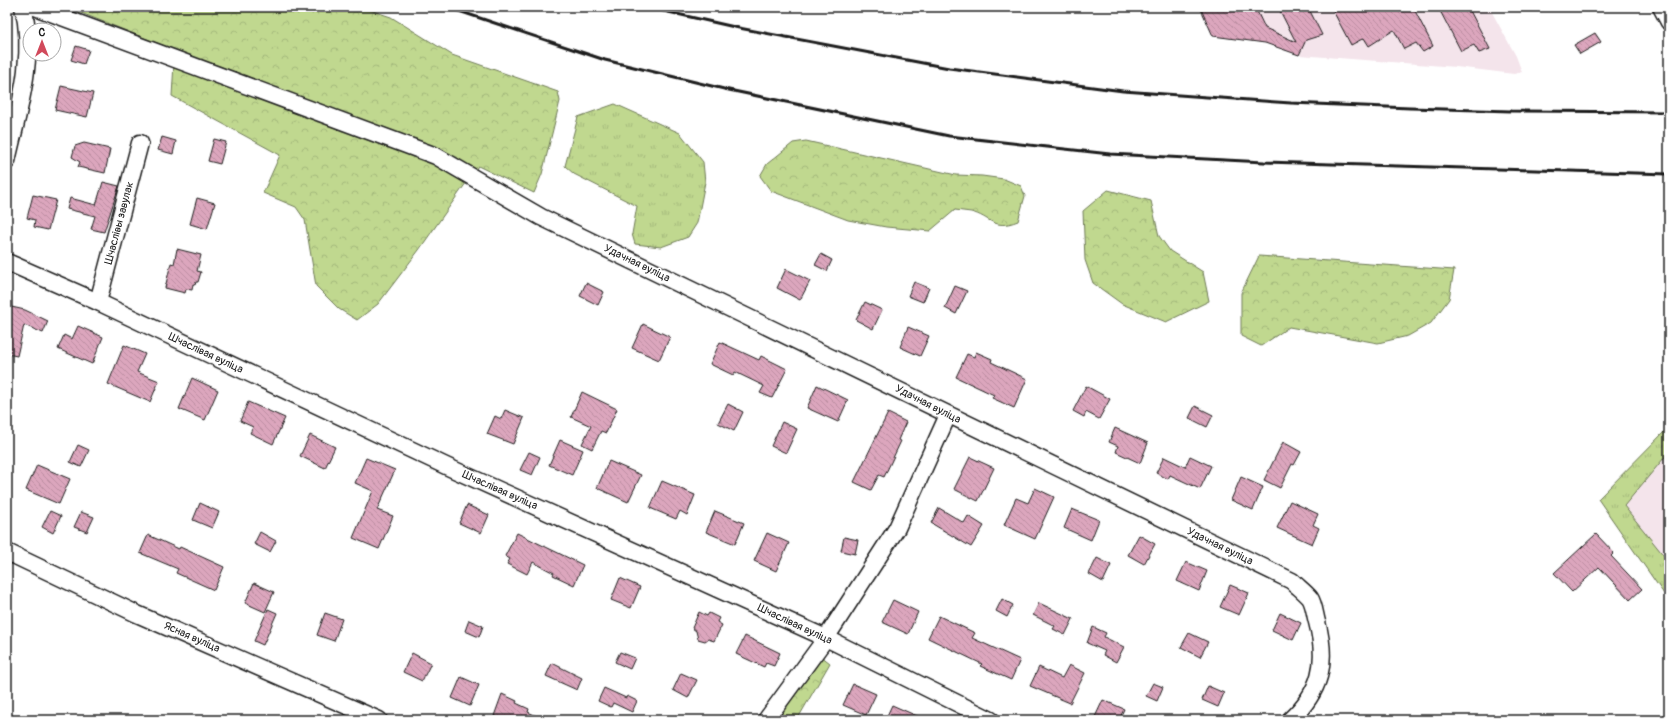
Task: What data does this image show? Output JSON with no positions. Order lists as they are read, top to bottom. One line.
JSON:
{"streets":{"street":["Шчаслівы завулак","Удачная вуліца","Шчаслівая вуліца","Ясная вуліца"]},"crossings":[["Шчаслівы завулак","Шчаслівая вуліца"]],"north":"top"}
